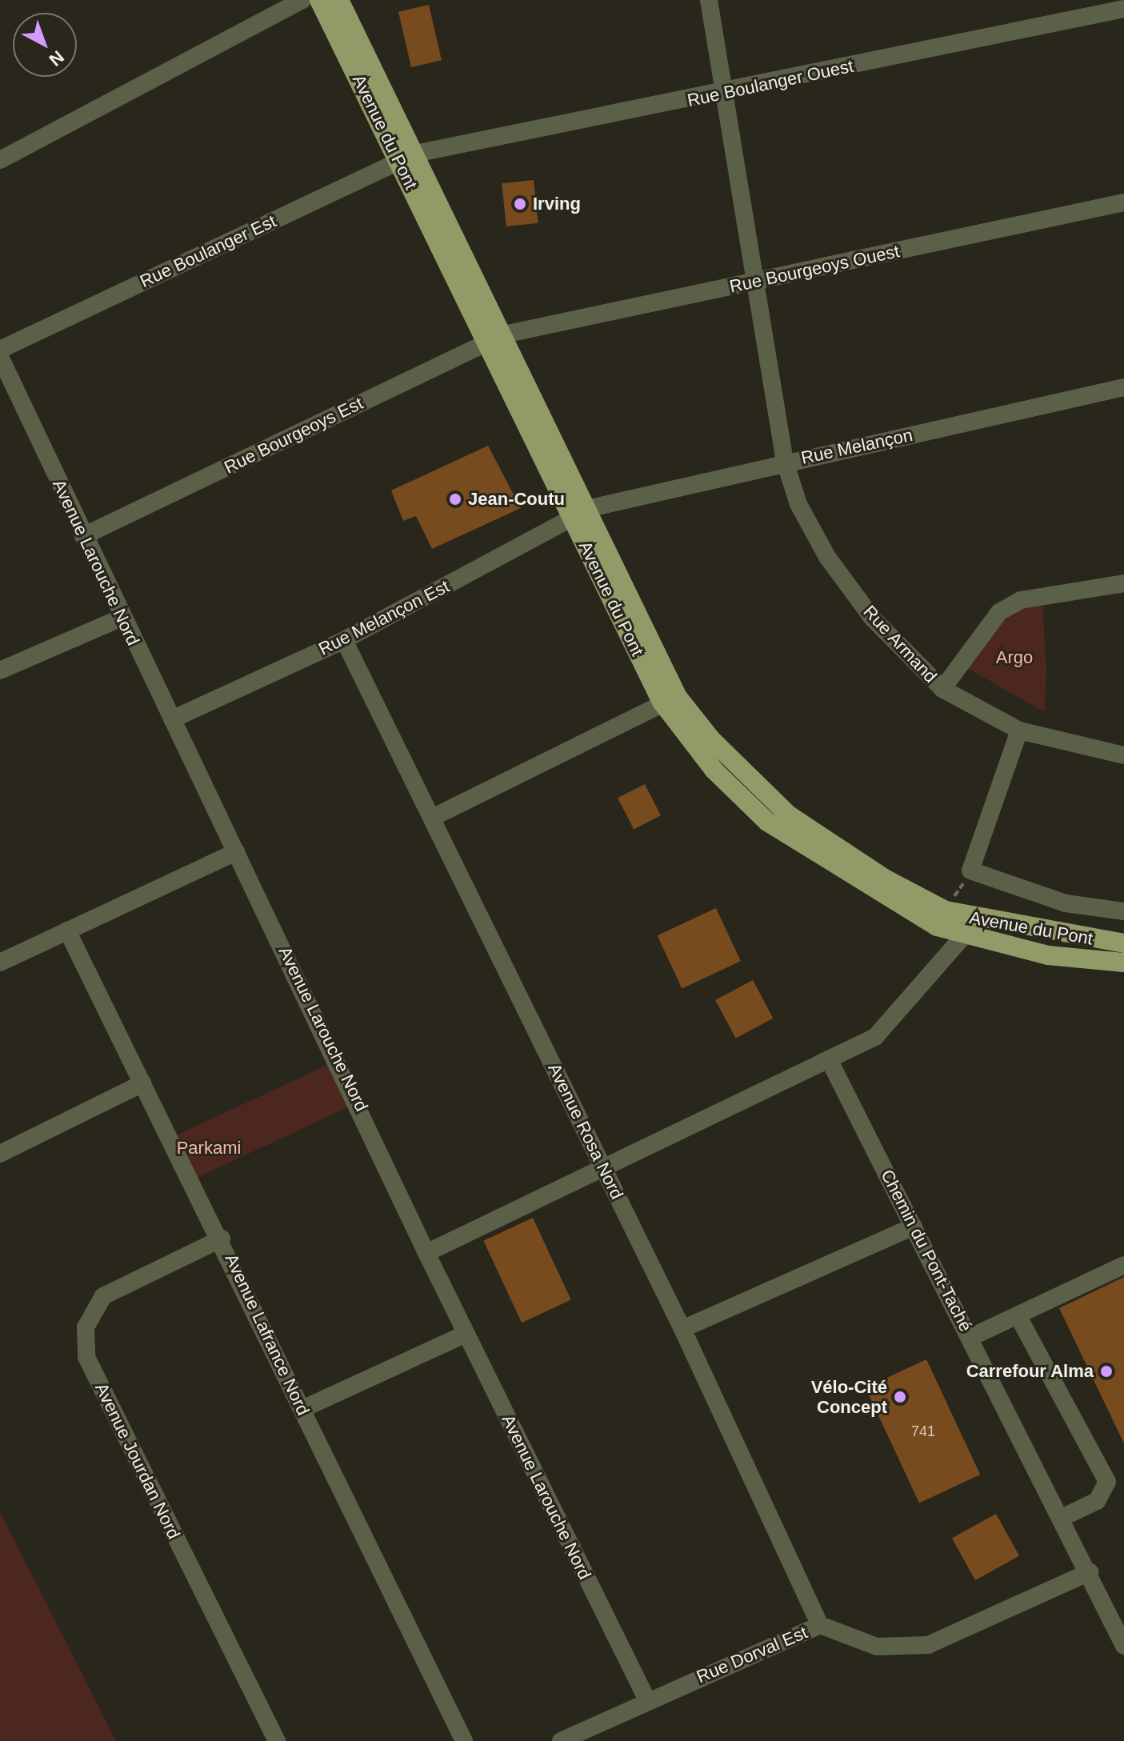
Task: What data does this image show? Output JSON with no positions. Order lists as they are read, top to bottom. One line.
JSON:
{"streets":{"main road":["Avenue du Pont"],"street":["Rue Boulanger Ouest","Rue Boulanger Est","Rue Bourgeoys Ouest","Rue Bourgeoys Est","Rue Melançon","Avenue Larouche Nord","Rue Melançon Est","Rue Armand","Avenue Rosa Nord","Chemin du Pont-Taché","Avenue Lafrance Nord","Avenue Jourdan Nord","Rue Dorval Est"]},"crossings":[["Rue Boulanger Ouest","Avenue du Pont"],["Rue Boulanger Ouest","Rue Boulanger Est"],["Rue Boulanger Ouest","Rue Armand"],["Avenue du Pont","Rue Boulanger Est"],["Avenue du Pont","Rue Bourgeoys Ouest"],["Avenue du Pont","Rue Bourgeoys Est"],["Avenue du Pont","Rue Melançon"],["Avenue du Pont","Rue Melançon Est"],["Rue Bourgeoys Ouest","Rue Bourgeoys Est"],["Rue Bourgeoys Ouest","Rue Armand"],["Rue Bourgeoys Est","Avenue Larouche Nord"],["Rue Melançon","Rue Melançon Est"],["Rue Melançon","Rue Armand"],["Avenue Larouche Nord","Rue Melançon Est"],["Avenue Larouche Nord","Rue Dorval Est"],["Rue Melançon Est","Avenue Rosa Nord"],["Avenue Rosa Nord","Rue Dorval Est"],["Chemin du Pont-Taché","Rue Dorval Est"],["Avenue Lafrance Nord","Avenue Jourdan Nord"]],"parks":["Argo","Parkami"],"places":["Irving","Jean-Coutu","Carrefour Alma","Vélo-Cité Concept"],"house_numbers":["741"],"north":"bottom right"}
